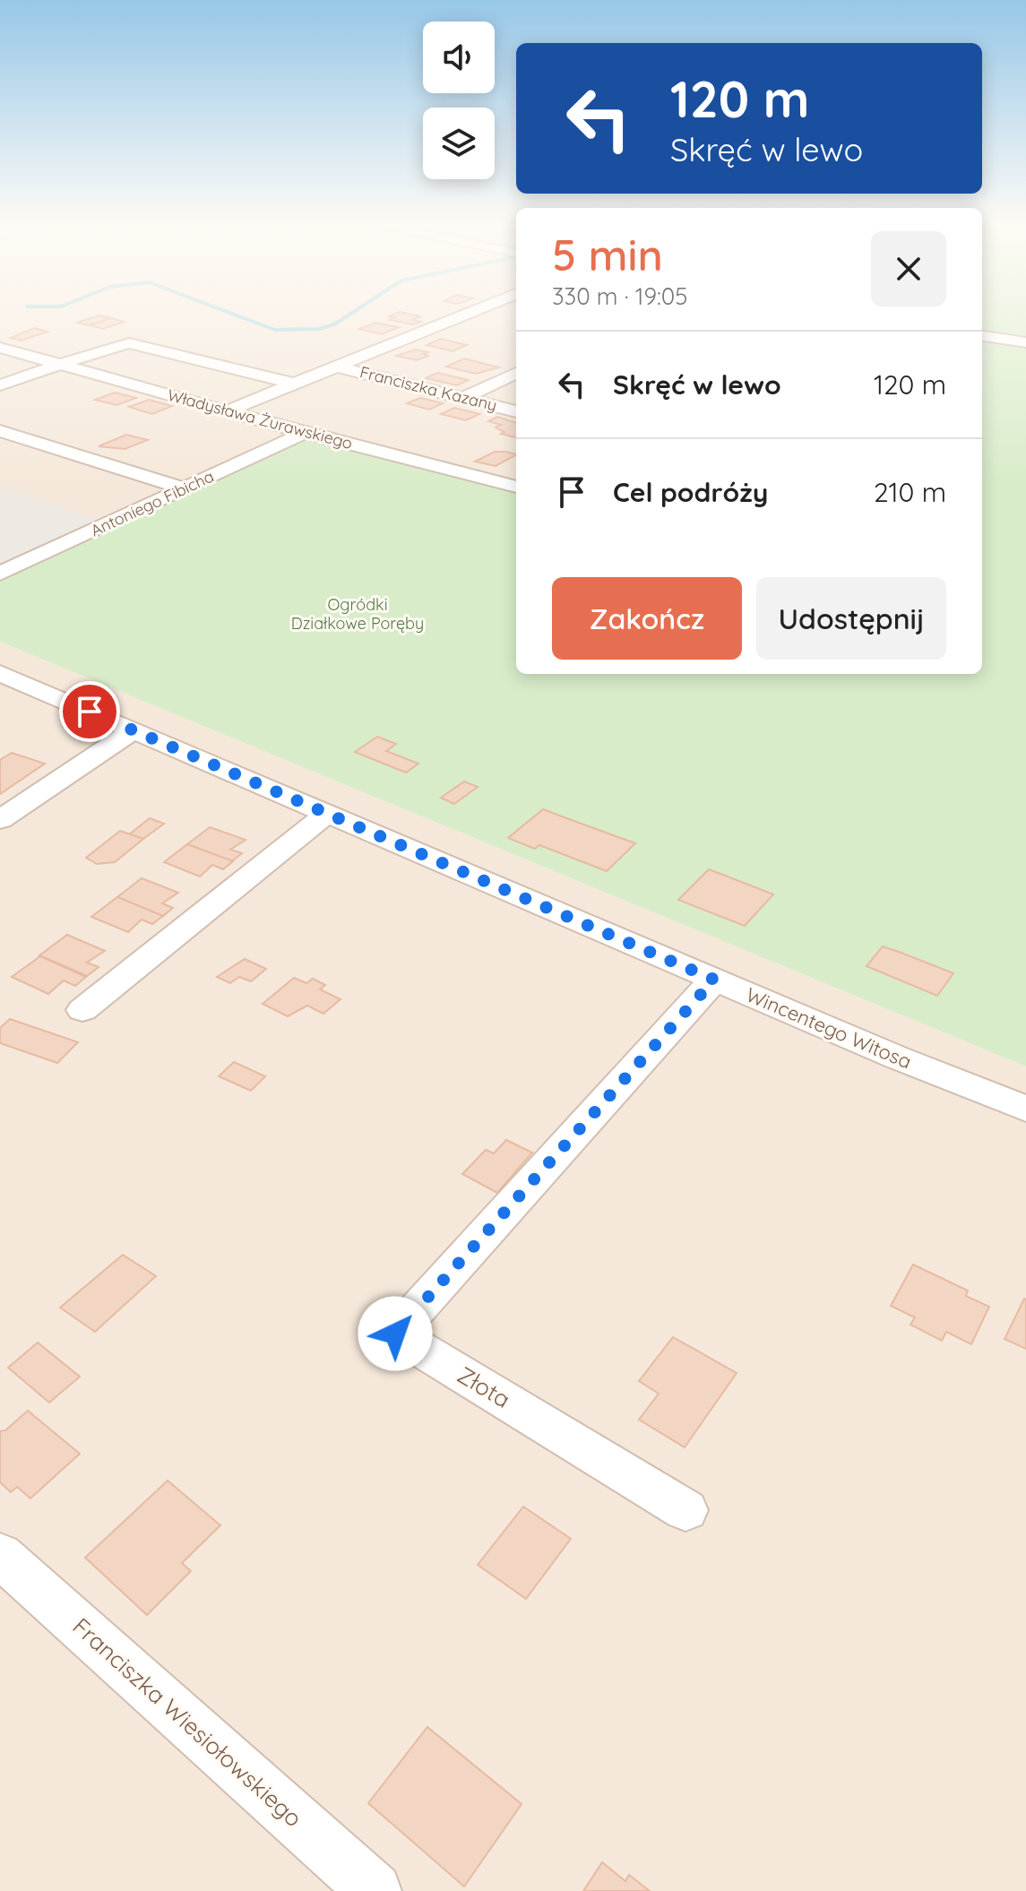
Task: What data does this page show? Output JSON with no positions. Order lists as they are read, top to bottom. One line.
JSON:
{"streets":{"street":["Franciszka Kazany","Władysława Żurawskiego","Antoniego Fibicha","Wincentego Witosa","Złota","Franciszka Wiesiołowskiego"]},"crossings":[["Władysława Żurawskiego","Antoniego Fibicha"],["Wincentego Witosa","Złota"]],"parks":["Ogródki Działkowe Poręby"],"page":{"turn":["120 m","Skręć w lewo"],"heading":["5 min","330 m · 19:05"],"list":[{"name":"Skręć w lewo","value":"120 m"},{"name":"Cel podróży","value":"210 m"}],"buttons":["Zakończ","Udostępnij"]}}
